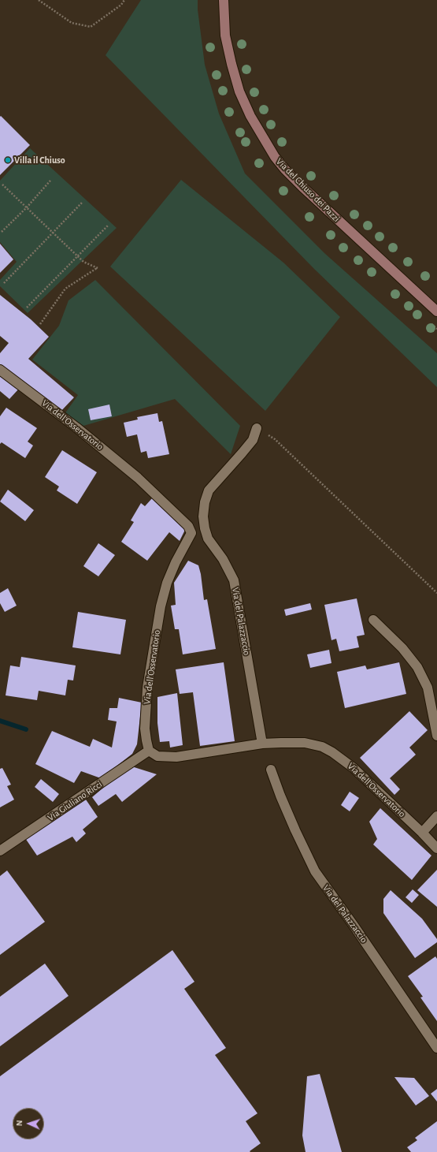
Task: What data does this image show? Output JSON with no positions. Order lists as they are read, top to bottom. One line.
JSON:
{"streets":{"main road":["Via del Chiuso dei Pazzi"],"street":["Via dell'Osservatorio","Via del Palazzaccio","Via Giuliano Ricci"]},"crossings":[["Via dell'Osservatorio","Via del Palazzaccio"],["Via dell'Osservatorio","Via Giuliano Ricci"]],"places":["Villa il Chiuso"],"north":"left"}
